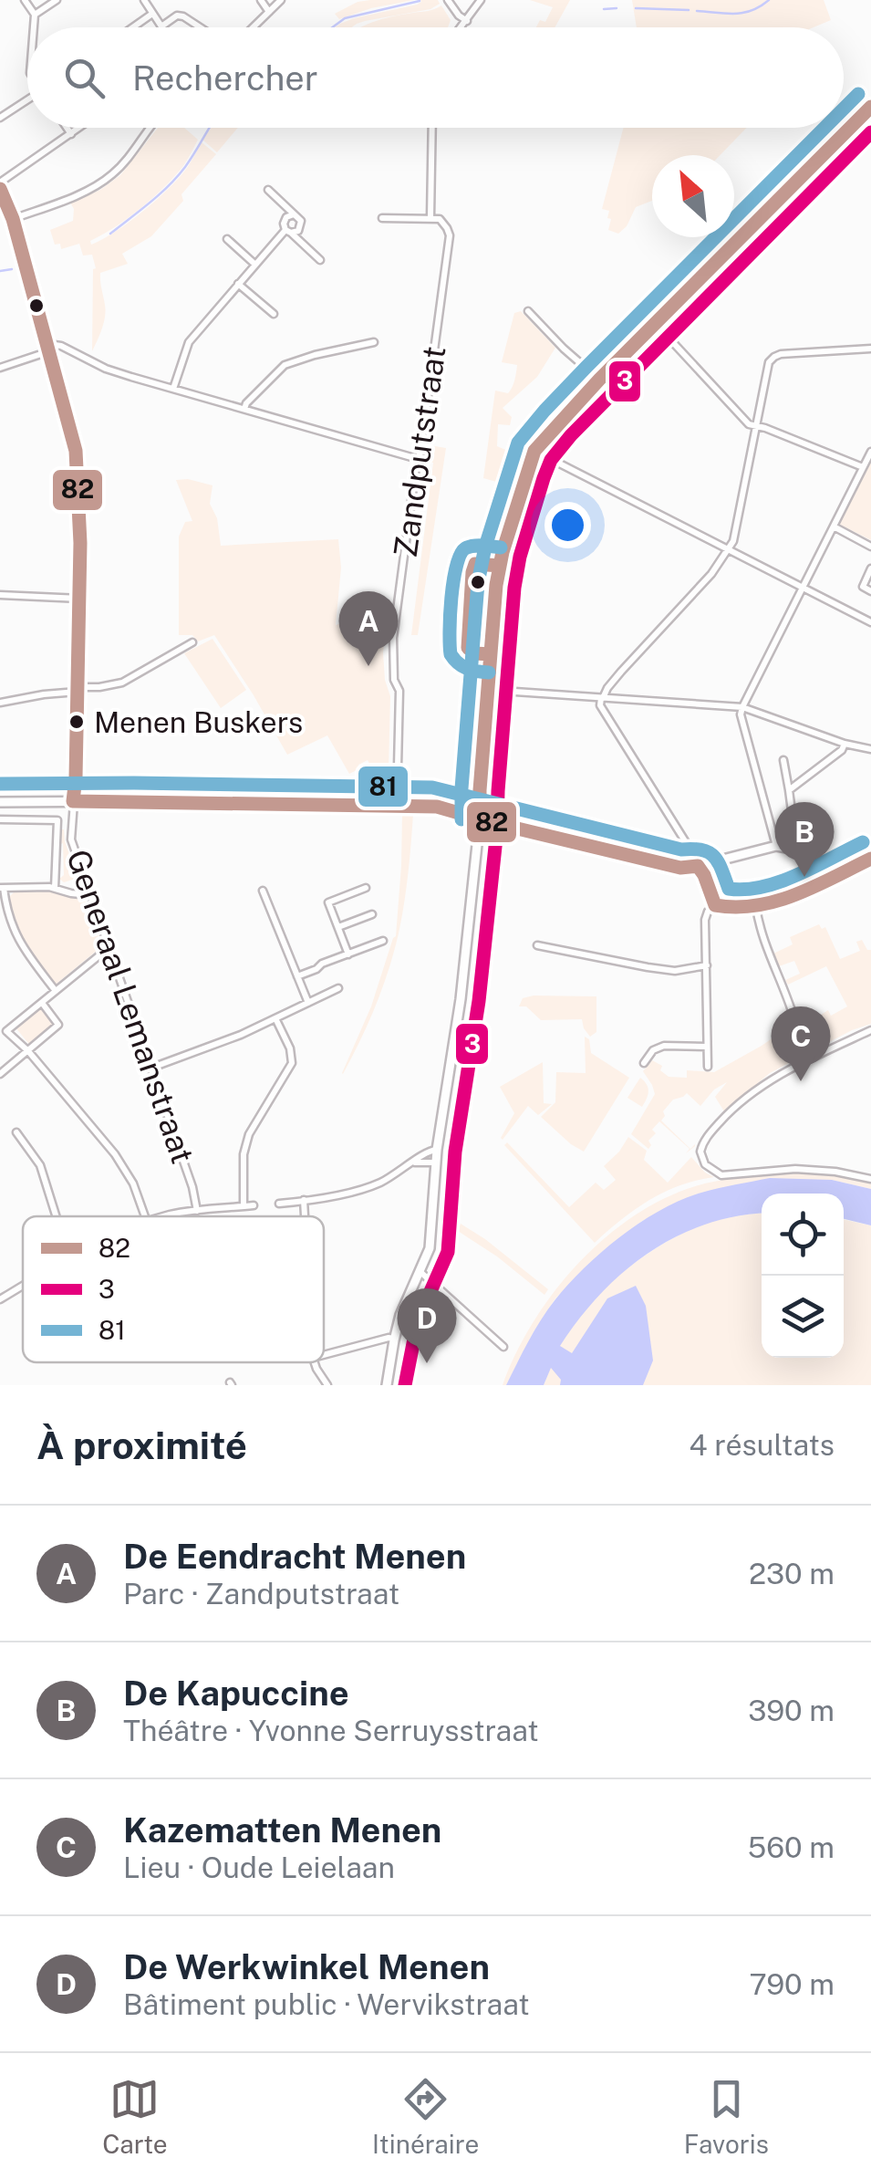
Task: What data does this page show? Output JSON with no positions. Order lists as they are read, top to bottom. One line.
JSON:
{"streets":{"street":["Zandputstraat","Generaal Lemanstraat"]},"places":["Menen Buskers"],"lines":["transit line 81","transit line 82","transit line 3"],"legend":["82","3","81"],"north":"top left","page":{"search":"Rechercher","pins":["A","B","C","D"],"heading":["À proximité","4 résultats"],"list":[{"mark":"A","name":"De Eendracht Menen","note":"Parc · Zandputstraat","value":"230 m"},{"mark":"B","name":"De Kapuccine","note":"Théâtre · Yvonne Serruysstraat","value":"390 m"},{"mark":"C","name":"Kazematten Menen","note":"Lieu · Oude Leielaan","value":"560 m"},{"mark":"D","name":"De Werkwinkel Menen","note":"Bâtiment public · Wervikstraat","value":"790 m"}],"nav":["Carte","Itinéraire","Favoris"]}}
